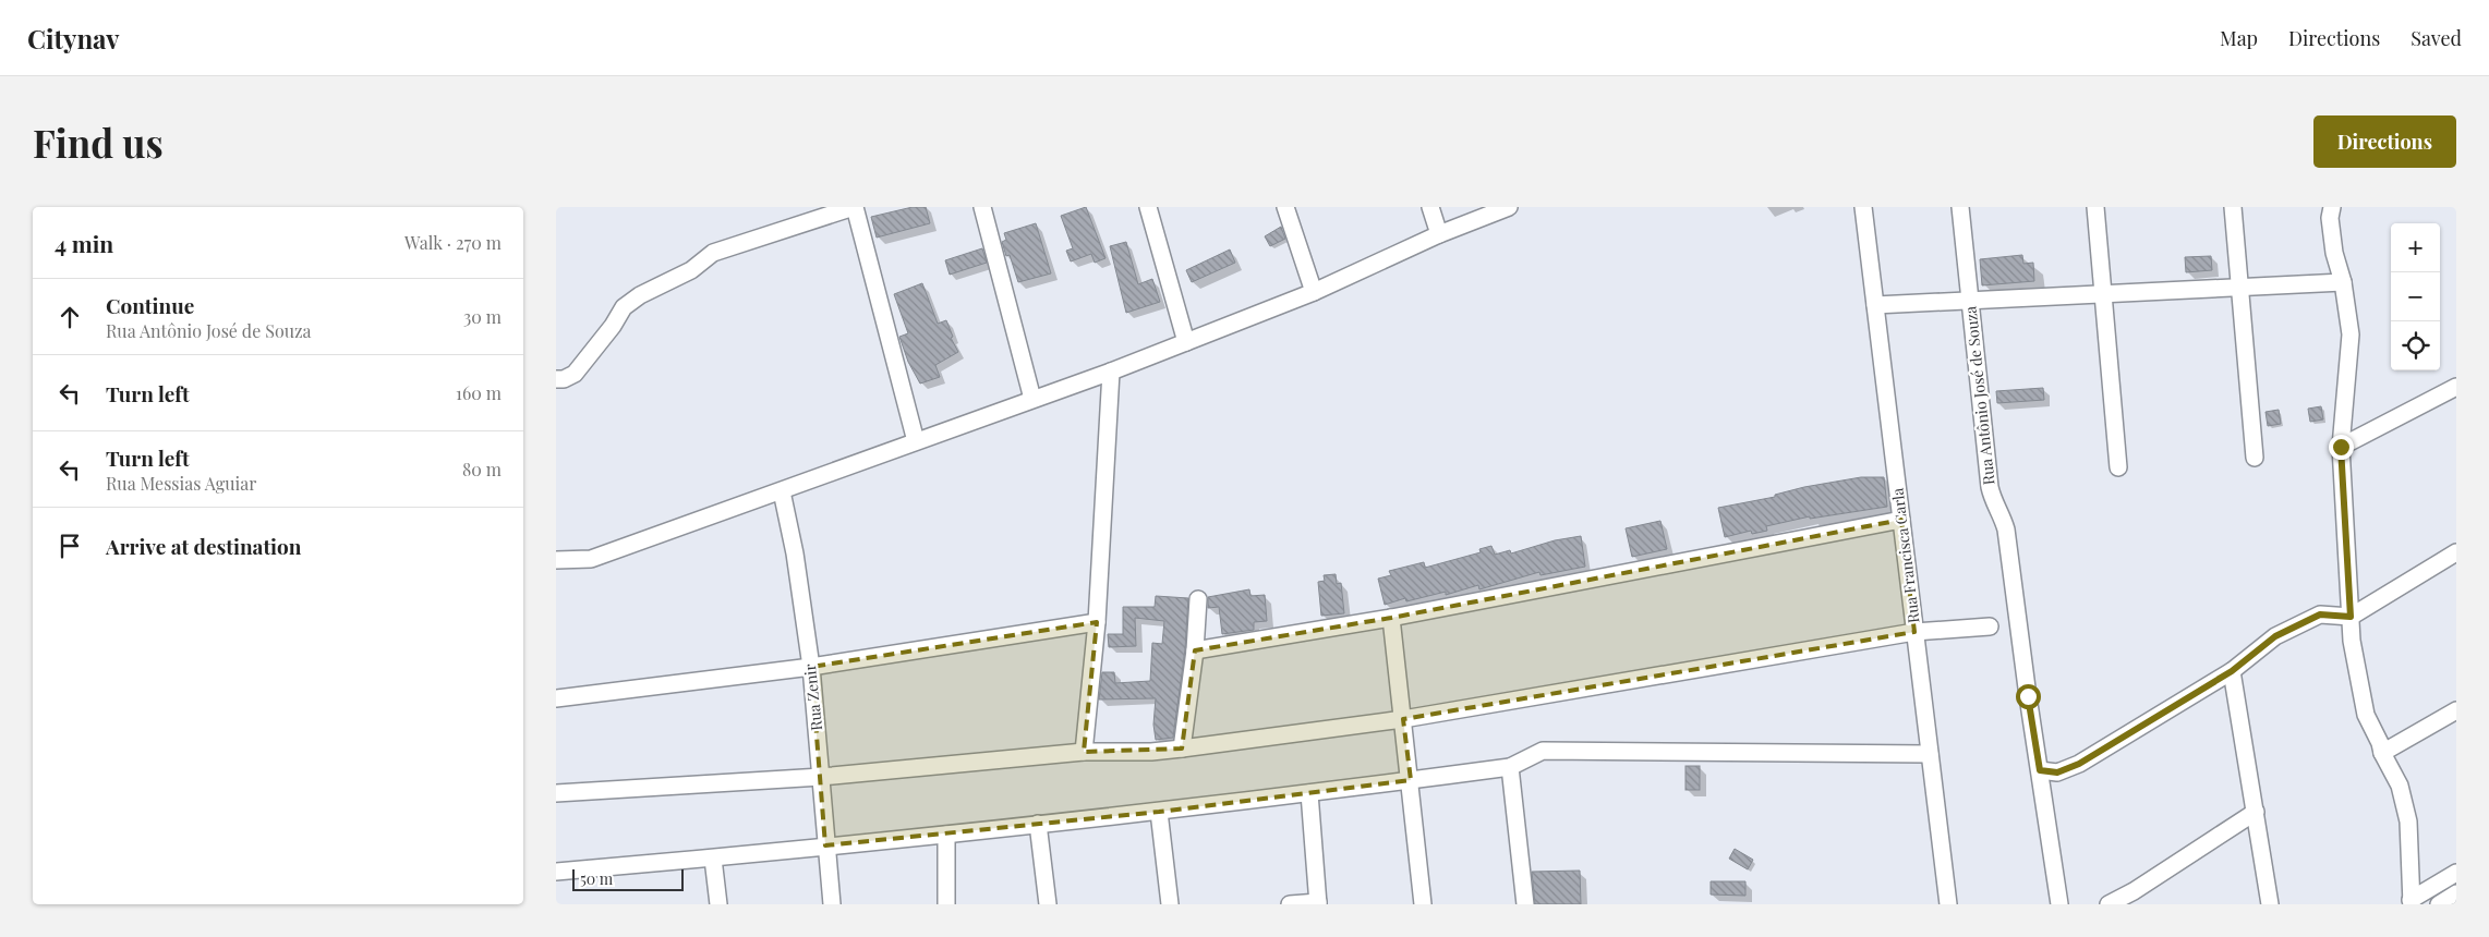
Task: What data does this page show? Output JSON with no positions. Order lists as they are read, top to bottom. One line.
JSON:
{"streets":{"street":["Rua Antônio José de Souza","Rua Francisca Carla","Rua Zenir"]},"scale_bar":"50 m","page":{"header":"Citynav","nav":["Map","Directions","Saved"],"buttons":"Directions","title":"Find us","heading":["4 min","Walk · 270 m"],"map_buttons":["+","−"],"list":[["Continue","Rua Antônio José de Souza","30 m"],["Turn left","160 m"],["Turn left","Rua Messias Aguiar","80 m"],"Arrive at destination"],"scale":"50 m"}}
